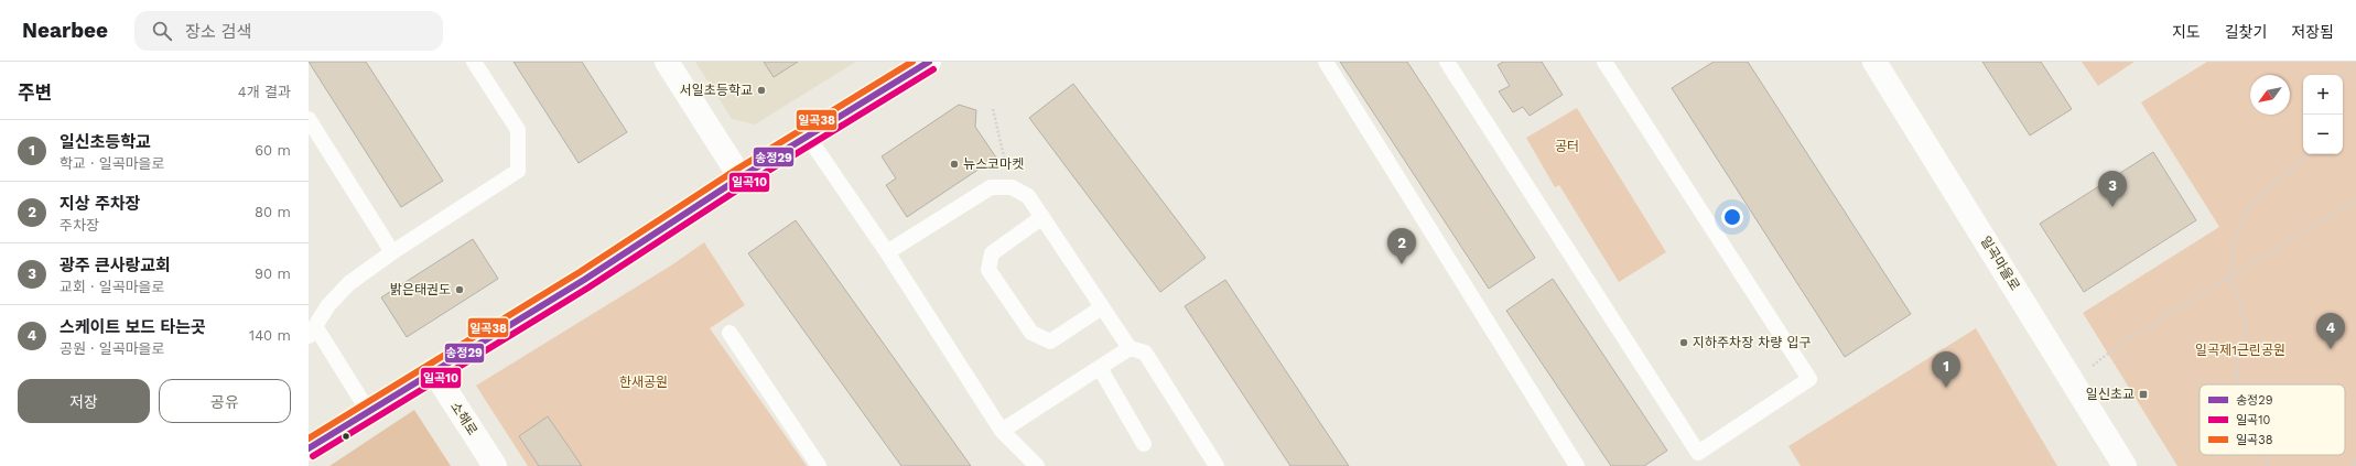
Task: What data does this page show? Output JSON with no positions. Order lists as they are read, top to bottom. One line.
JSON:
{"streets":{"street":["일곡마을로","소해로"]},"parks":["공터","일곡제1근린공원","한새공원"],"places":{"other":["서일초등학교","뉴스코마켓","밝은태권도","지하주차장 차량 입구"],"transit":["일신초교"]},"lines":["transit line 송정29","transit line 일곡38","transit line 일곡10"],"legend":["송정29","일곡10","일곡38"],"north":"bottom left","page":{"header":"Nearbee","search":"장소 검색","nav":["지도","길찾기","저장됨"],"heading":["주변","4개 결과"],"map_buttons":["+","−"],"list":[{"mark":"1","name":"일신초등학교","note":"학교 · 일곡마을로","value":"60 m"},{"mark":"2","name":"지상 주차장","note":"주차장","value":"80 m"},{"mark":"3","name":"광주 큰사랑교회","note":"교회 · 일곡마을로","value":"90 m"},{"mark":"4","name":"스케이트 보드 타는곳","note":"공원 · 일곡마을로","value":"140 m"}],"pins":["3","2","4","1"],"buttons":["저장","공유"]}}
